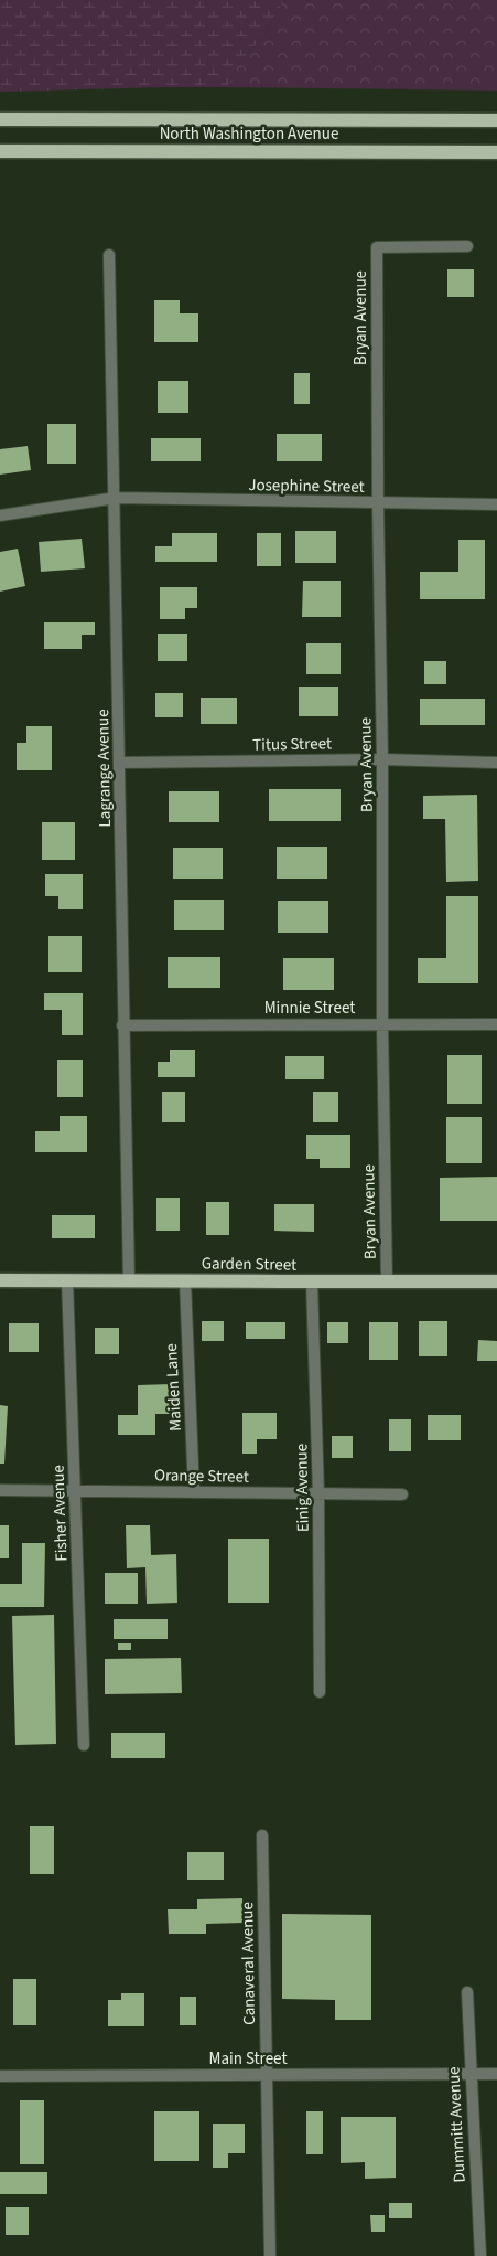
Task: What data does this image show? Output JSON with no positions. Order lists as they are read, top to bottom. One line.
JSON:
{"streets":{"main road":["North Washington Avenue","Garden Street"],"street":["Bryan Avenue","Josephine Street","Titus Street","Lagrange Avenue","Minnie Street","Maiden Lane","Orange Street","Einig Avenue","Fisher Avenue","Canaveral Avenue","Main Street","Dummitt Avenue"]},"crossings":[["Bryan Avenue","Josephine Street"],["Bryan Avenue","Titus Street"],["Bryan Avenue","Minnie Street"],["Bryan Avenue","Garden Street"],["Josephine Street","Lagrange Avenue"],["Titus Street","Lagrange Avenue"],["Lagrange Avenue","Minnie Street"],["Lagrange Avenue","Garden Street"],["Garden Street","Maiden Lane"],["Garden Street","Einig Avenue"],["Garden Street","Fisher Avenue"],["Maiden Lane","Orange Street"],["Orange Street","Einig Avenue"],["Orange Street","Fisher Avenue"],["Canaveral Avenue","Main Street"],["Main Street","Dummitt Avenue"]]}
